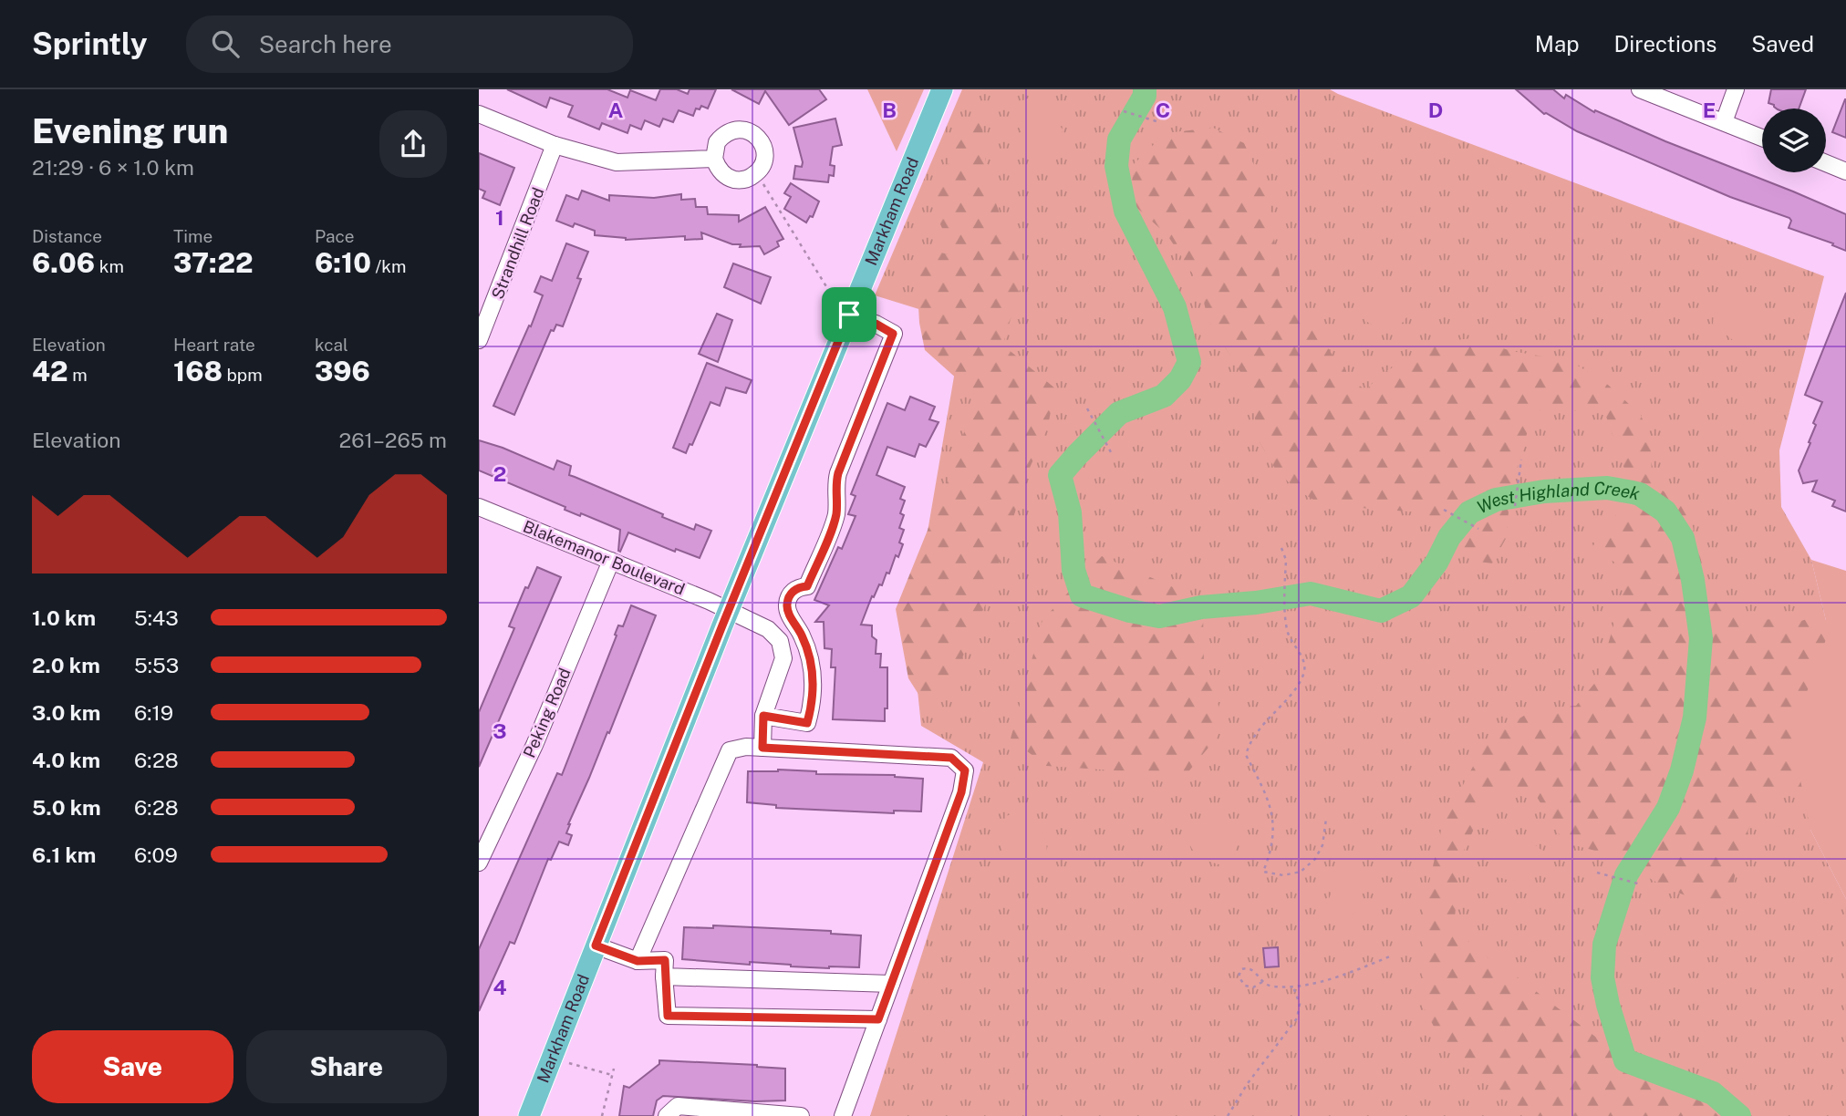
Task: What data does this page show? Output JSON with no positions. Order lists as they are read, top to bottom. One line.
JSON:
{"streets":{"main road":["Markham Road"],"street":["Strandhill Road","Blakemanor Boulevard","Peking Road"]},"crossings":[["Markham Road","Blakemanor Boulevard"],["Blakemanor Boulevard","Peking Road"]],"water":["West Highland Creek"],"page":{"header":"Sprintly","search":"Search here","nav":["Map","Directions","Saved"],"heading":["Evening run","21:29 · 6 × 1.0 km"],"stats":[["Distance","6.06 km"],["Time","37:22"],["Pace","6:10 /km"],["Elevation","42 m"],["Heart rate","168 bpm"],["kcal","396"]],"chart":["Elevation","261–265 m"],"list":[{"name":"1.0 km","note":"5:43"},{"name":"2.0 km","note":"5:53"},{"name":"3.0 km","note":"6:19"},{"name":"4.0 km","note":"6:28"},{"name":"5.0 km","note":"6:28"},{"name":"6.1 km","note":"6:09"}],"buttons":["Save","Share"]},"grid":{"columns":["A","B","C","D","E"],"rows":["1","2","3","4"]}}
